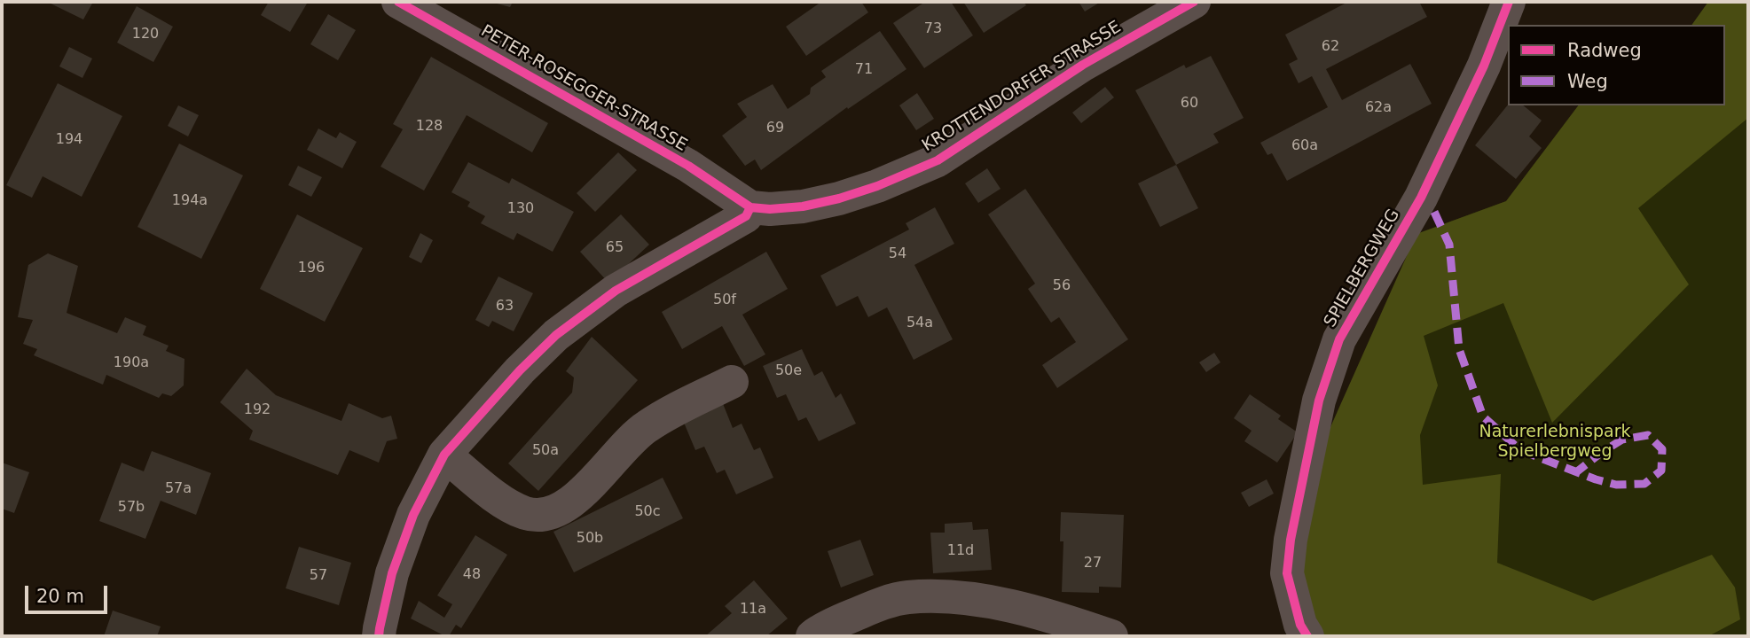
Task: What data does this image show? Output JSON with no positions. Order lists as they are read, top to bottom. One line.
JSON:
{"streets":{"street":["KROTTENDORFER STRASSE","PETER-ROSEGGER-STRASSE","SPIELBERGWEG"]},"crossings":[["KROTTENDORFER STRASSE","PETER-ROSEGGER-STRASSE"]],"parks":["Naturerlebnispark Spielbergweg"],"house_numbers":["73","120","62","71","60","62a","128","69","194","60a","194a","130","65","54","196","56","50f","63","54a","190a","50e","192","50a","57a","57b","50c","50b","11d","27","48","57","11a"],"legend":["Radweg","Weg"],"scale_bar":"20 m"}
